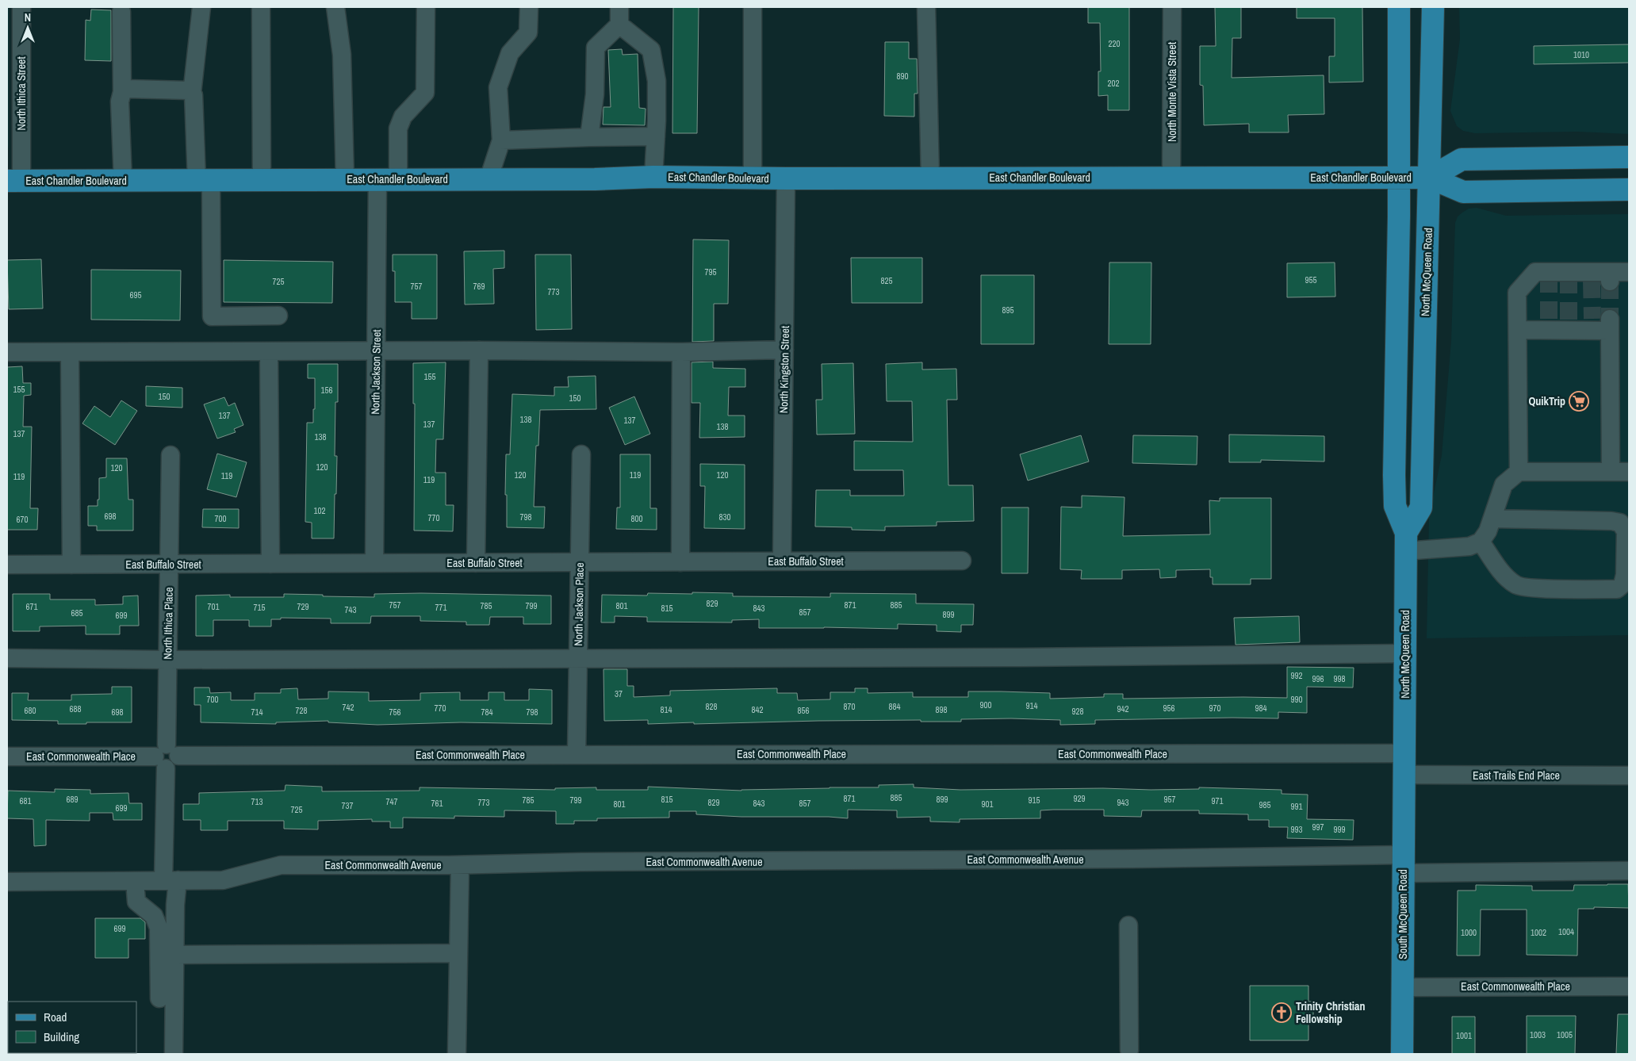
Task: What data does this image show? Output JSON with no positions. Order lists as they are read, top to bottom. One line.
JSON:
{"streets":{"main road":["East Chandler Boulevard","North McQueen Road","South McQueen Road"],"street":["North Monte Vista Street","North Ithica Street","North Kingston Street","North Jackson Street","East Buffalo Street","North Jackson Place","North Ithica Place","East Commonwealth Place","East Trails End Place","East Commonwealth Avenue"]},"crossings":[["North Monte Vista Street","East Chandler Boulevard"],["North Ithica Street","East Chandler Boulevard"],["East Chandler Boulevard","North McQueen Road"],["East Chandler Boulevard","North Kingston Street"],["East Chandler Boulevard","North Jackson Street"],["North McQueen Road","East Commonwealth Place"],["North McQueen Road","East Trails End Place"],["North McQueen Road","South McQueen Road"],["North Kingston Street","East Buffalo Street"],["North Jackson Street","East Buffalo Street"],["East Buffalo Street","North Jackson Place"],["East Buffalo Street","North Ithica Place"],["North Jackson Place","East Commonwealth Place"],["North Ithica Place","East Commonwealth Place"],["North Ithica Place","East Commonwealth Avenue"],["East Commonwealth Place","South McQueen Road"],["East Trails End Place","South McQueen Road"],["East Commonwealth Avenue","South McQueen Road"]],"places":{"supermarket":["QuikTrip"],"church":["Trinity Christian Fellowship"]},"house_numbers":["220","1010","890","202","795","955","825","725","757","769","773","695","895","155","155","156","150","150","137","138","137","137","138","137","138","120","120","120","119","120","119","119","119","102","698","798","830","770","700","800","670","829","757","871","885","785","799","801","671","701","729","715","771","815","843","743","857","685","899","699","992","996","998","37","700","990","900","914","828","870","884","742","770","956","970","984","688","942","814","842","898","680","728","856","928","698","714","756","784","798","885","871","929","689","815","899","957","785","799","915","681","971","713","747","773","829","943","761","843","857","801","901","985","737","991","699","725","997","993","999","699","1004","1000","1002","1003","1005","1001"],"legend":["Road","Building"],"north":"top"}
